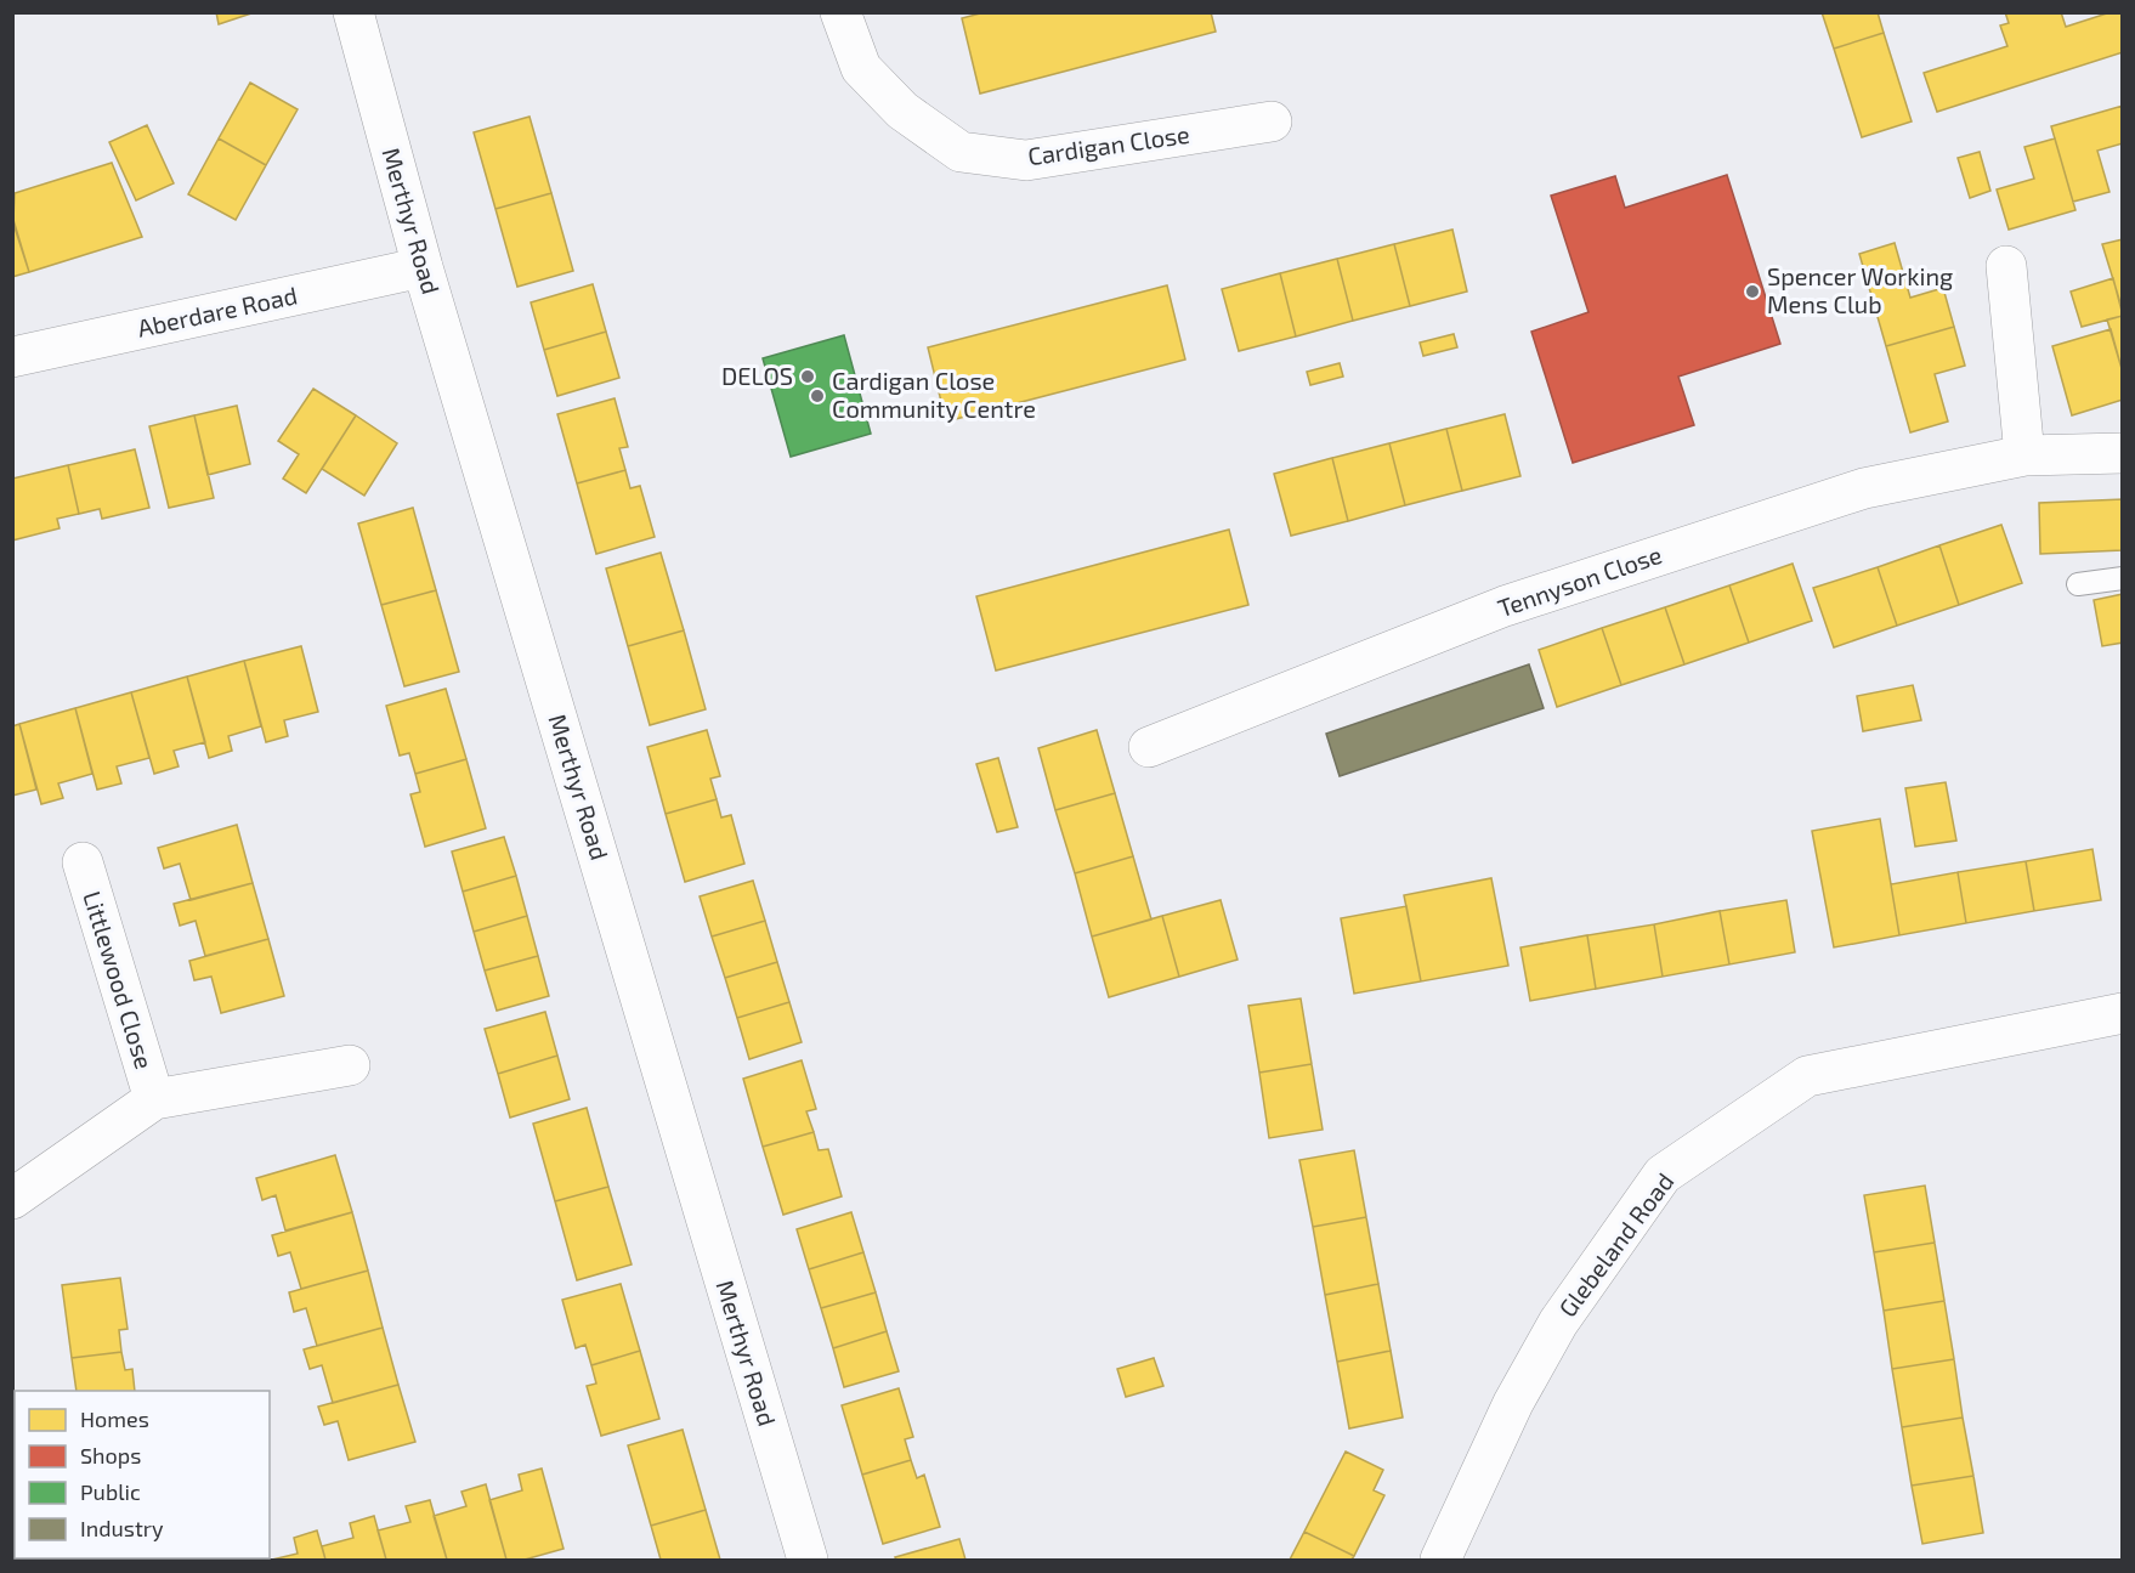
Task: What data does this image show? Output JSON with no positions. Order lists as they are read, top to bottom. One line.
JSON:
{"streets":{"street":["Cardigan Close","Merthyr Road","Aberdare Road","Tennyson Close","Littlewood Close","Glebeland Road"]},"crossings":[["Merthyr Road","Aberdare Road"]],"places":["Spencer Working Mens Club","DELOS","Cardigan Close Community Centre"],"legend":["Homes","Shops","Public","Industry"]}
